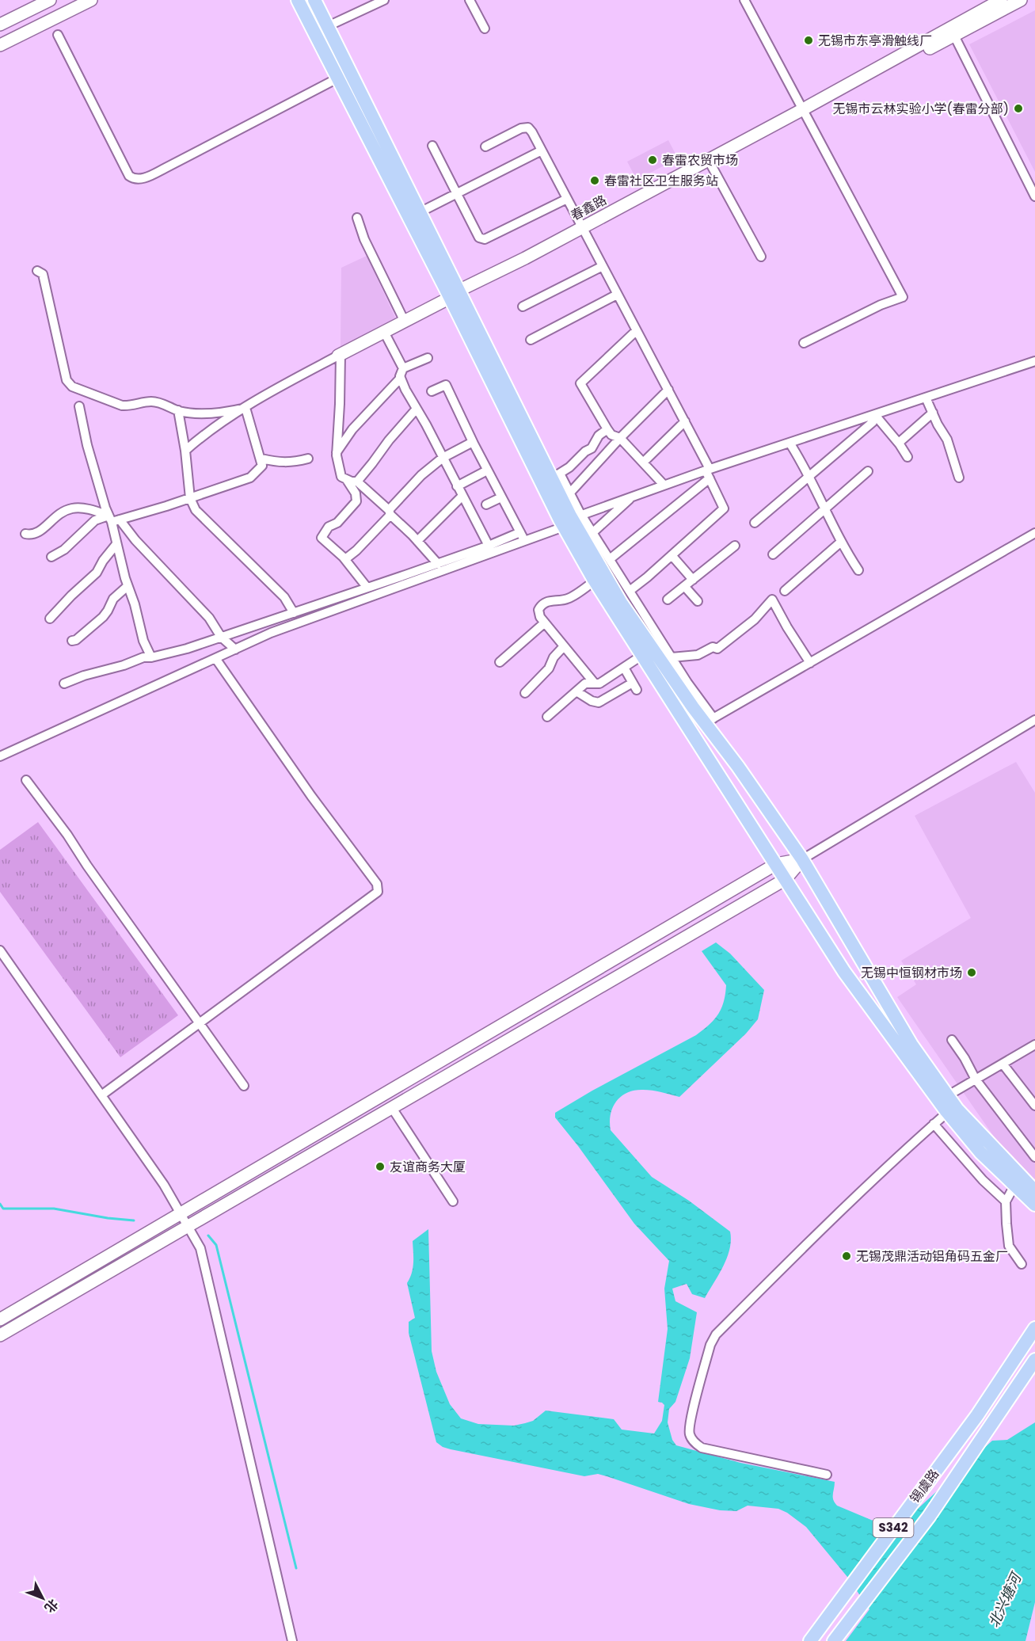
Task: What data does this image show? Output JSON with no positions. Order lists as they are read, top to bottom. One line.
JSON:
{"streets":{"main road":["春鑫路","锡虞路","S342"]},"water":["北兴塘河"],"places":["无锡市东亭滑触线厂","无锡市云林实验小学(春雷分部)","春雷农贸市场","春雷社区卫生服务站","无锡中恒钢材市场","友谊商务大厦","无锡茂鼎活动铝角码五金厂"],"north":"bottom right"}
